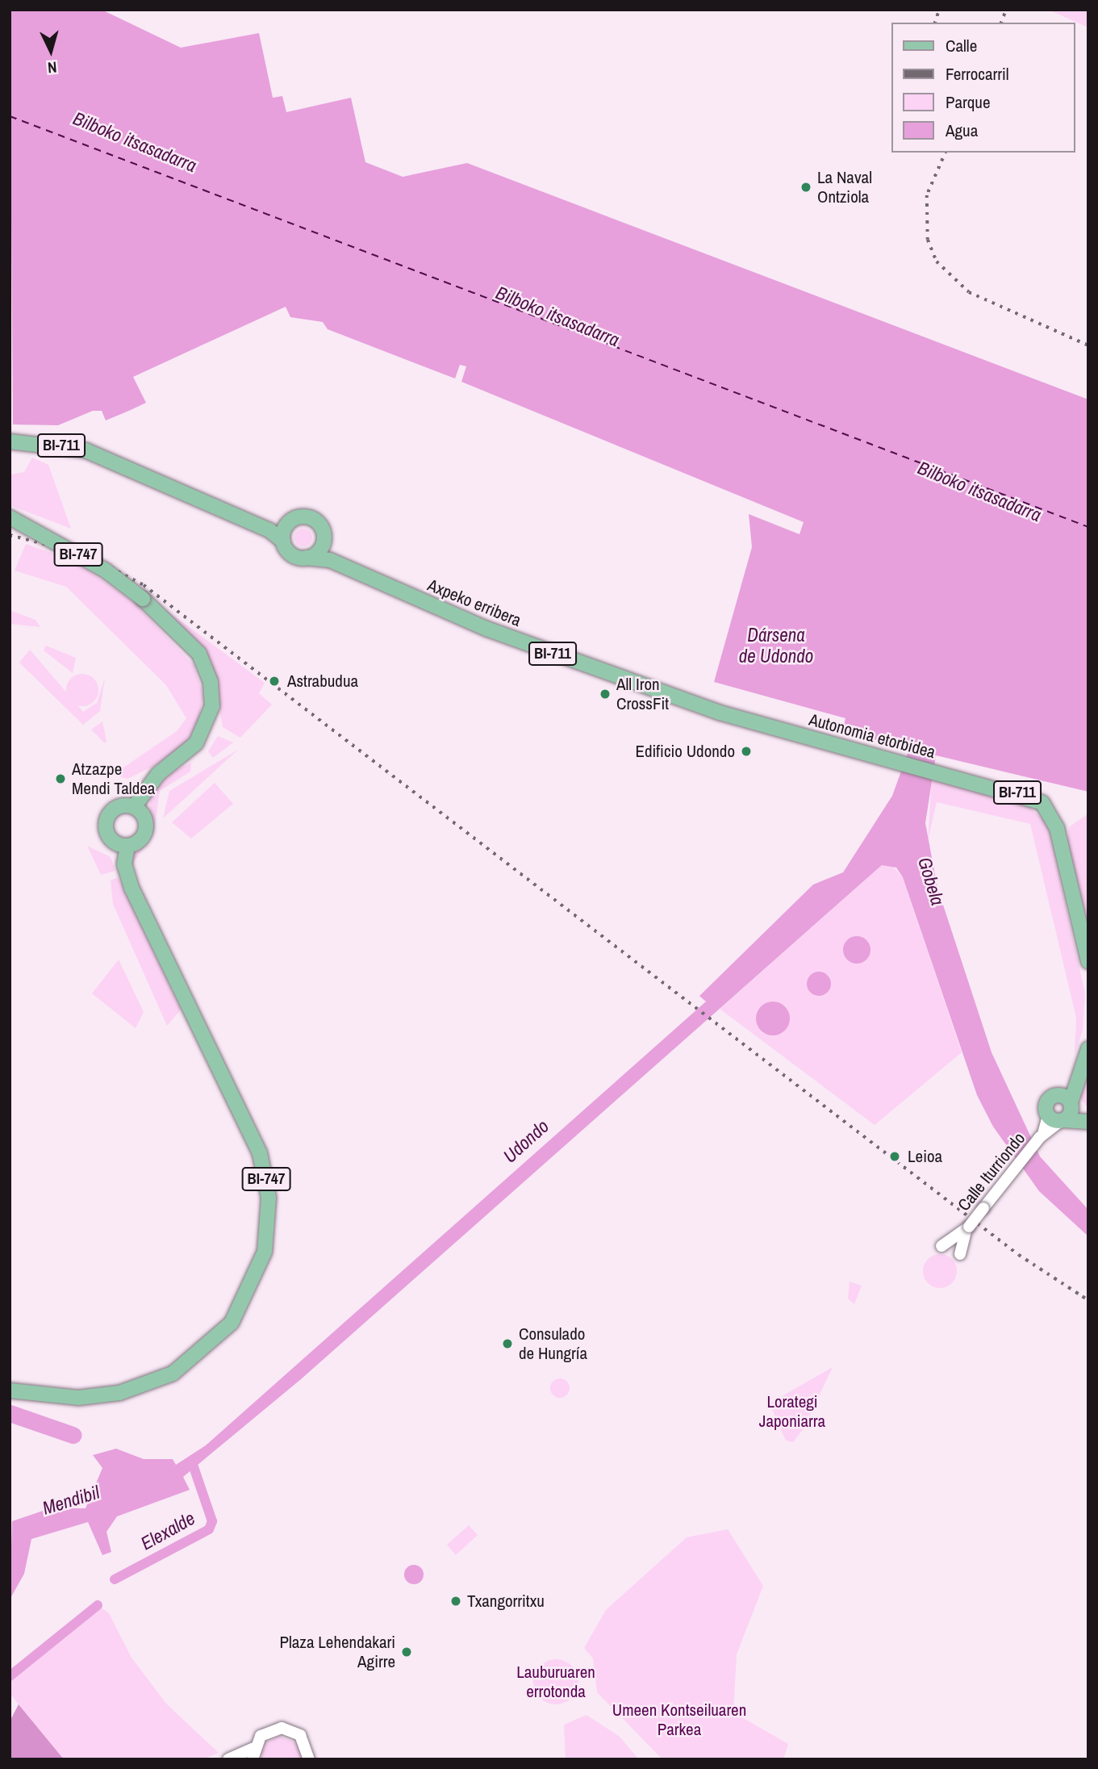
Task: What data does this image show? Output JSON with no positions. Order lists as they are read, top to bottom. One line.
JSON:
{"streets":{"main road":["BI-711","BI-747","Axpeko erribera","Autonomia etorbidea"],"street":["Calle Iturriondo"]},"crossings":[["Axpeko erribera","Autonomia etorbidea"]],"water":["Bilboko itsasadarra","Dársena de Udondo","Gobela","Udondo","Mendibil","Elexalde"],"parks":["Lorategi Japoniarra","Lauburuaren errotonda","Umeen Kontseiluaren Parkea"],"places":["La Naval Ontziola","Astrabudua","All Iron CrossFit","Edificio Udondo","Atzazpe Mendi Taldea","Leioa","Consulado de Hungría","Txangorritxu","Plaza Lehendakari Agirre"],"legend":["Calle","Ferrocarril","Parque","Agua"],"north":"bottom"}
